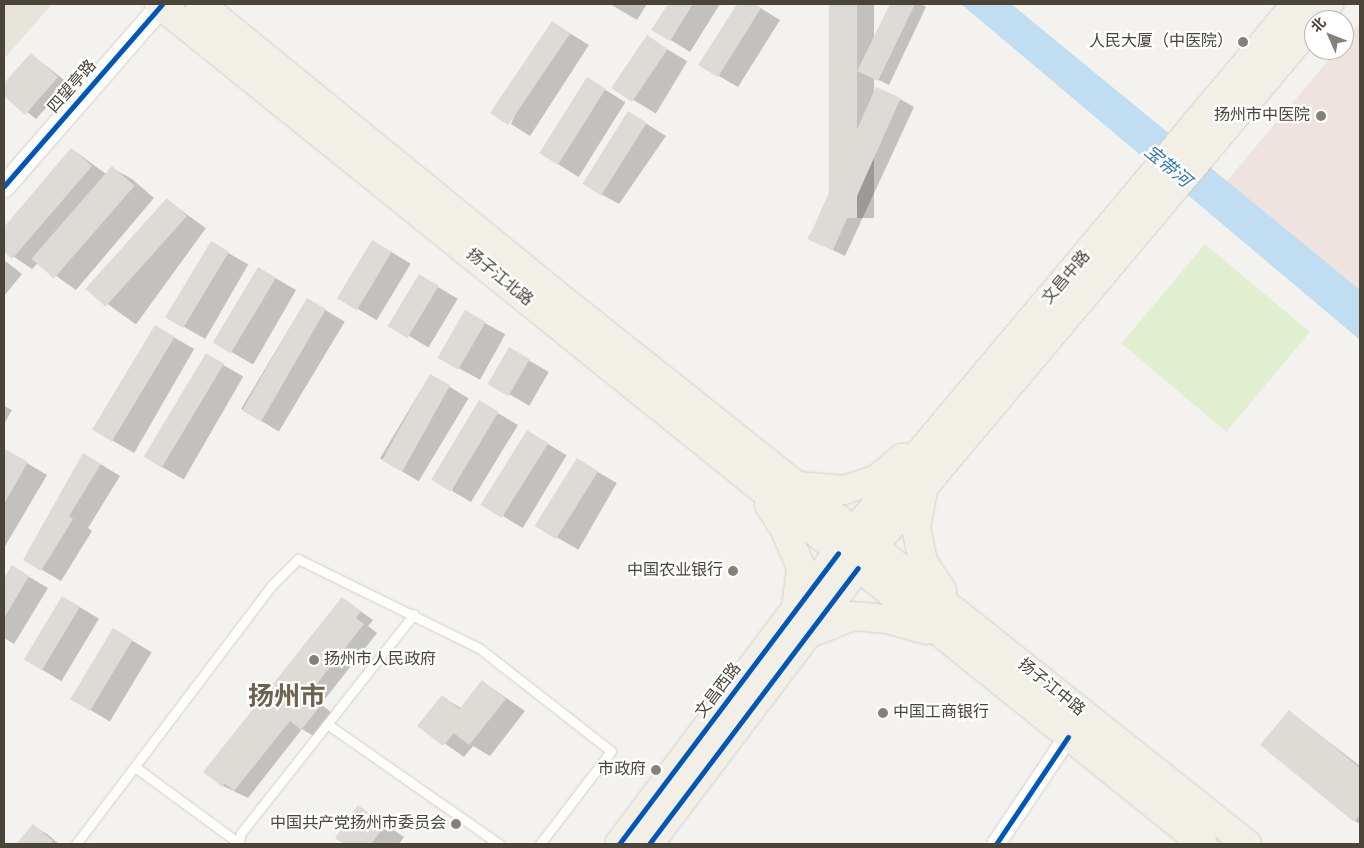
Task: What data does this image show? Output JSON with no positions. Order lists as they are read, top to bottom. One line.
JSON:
{"streets":{"main road":["扬子江北路","文昌中路","扬子江中路","文昌西路"],"street":["四望亭路"]},"crossings":[["四望亭路","扬子江北路"],["扬子江北路","文昌中路"],["扬子江北路","扬子江中路"],["扬子江北路","文昌西路"],["文昌中路","扬子江中路"],["扬子江中路","文昌西路"]],"districts":["扬州市"],"water":["宝带河"],"places":["人民大厦（中医院）","扬州市中医院","中国农业银行","扬州市人民政府","中国工商银行","市政府","中国共产党扬州市委员会"],"north":"top left"}
